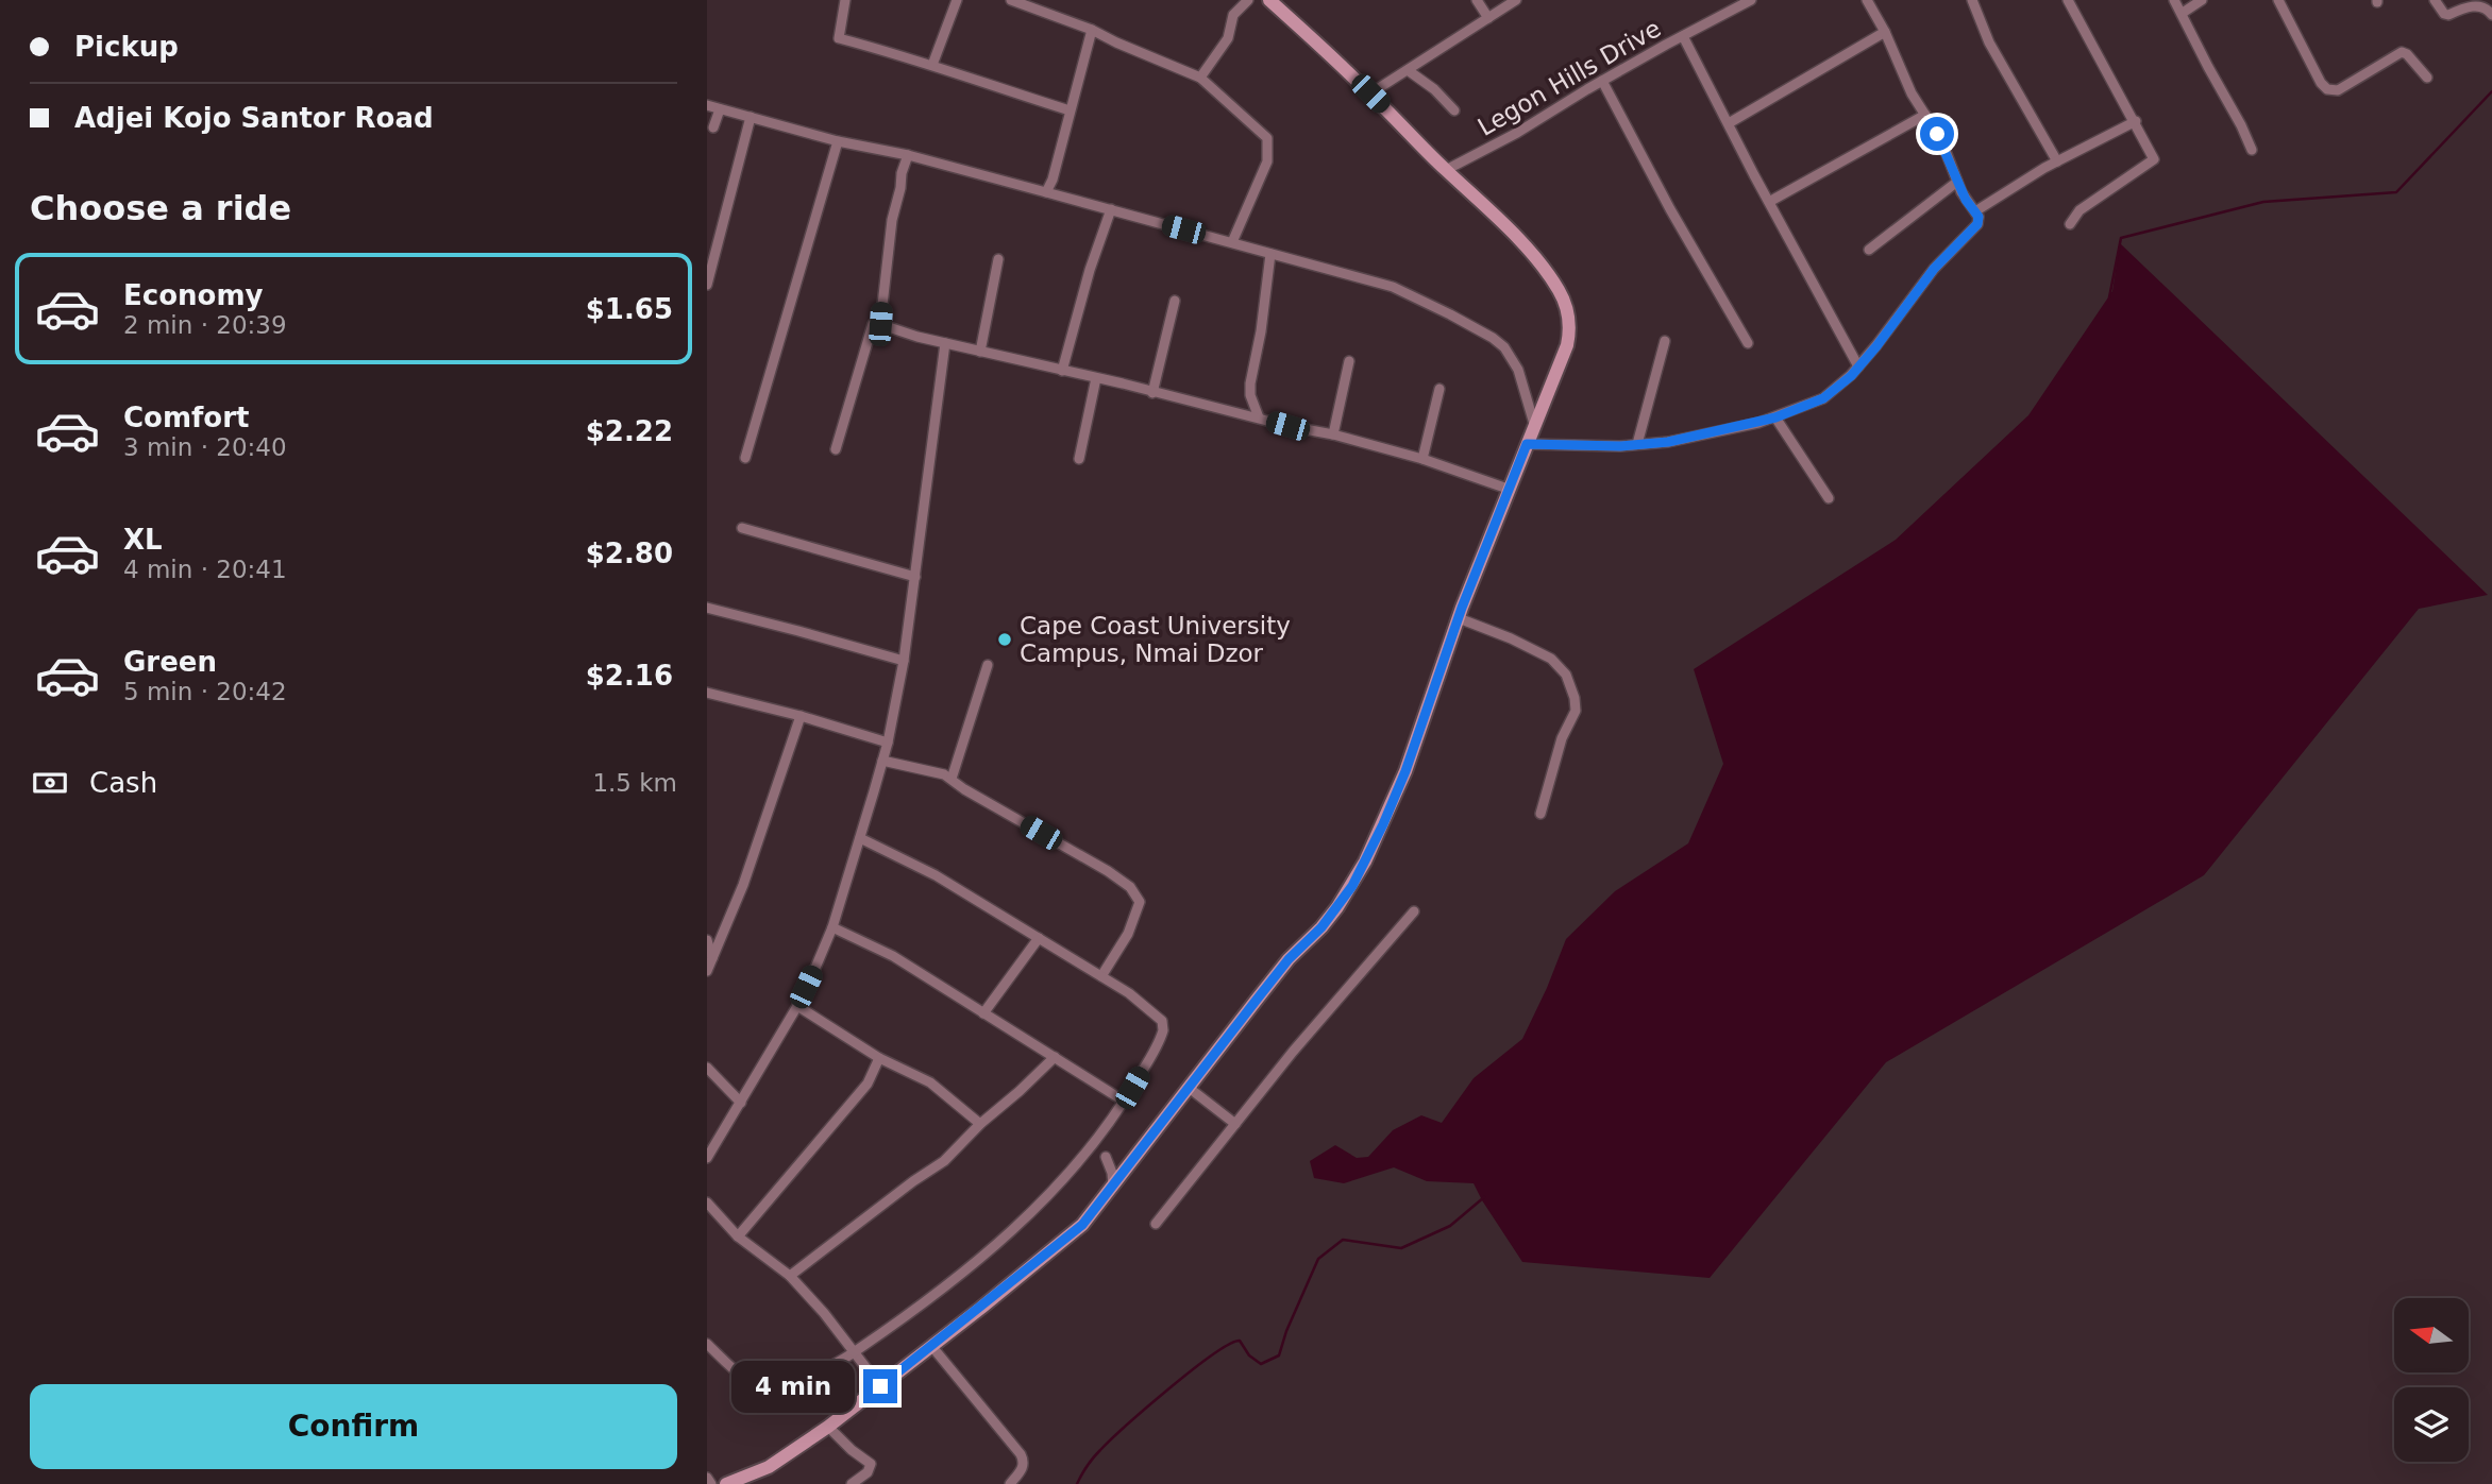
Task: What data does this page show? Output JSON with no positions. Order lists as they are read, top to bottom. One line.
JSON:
{"streets":{"street":["Legon Hills Drive"]},"places":["Cape Coast University Campus, Nmai Dzor"],"north":"left","page":{"banner":["Pickup","Adjei Kojo Santor Road"],"heading":"Choose a ride","list":[{"name":"Economy","note":"2 min · 20:39","value":"$1.65"},{"name":"Comfort","note":"3 min · 20:40","value":"$2.22"},{"name":"XL","note":"4 min · 20:41","value":"$2.80"},{"name":"Green","note":"5 min · 20:42","value":"$2.16"}],"pay":["Cash","1.5 km"],"bubble":"4 min","buttons":"Confirm"}}
